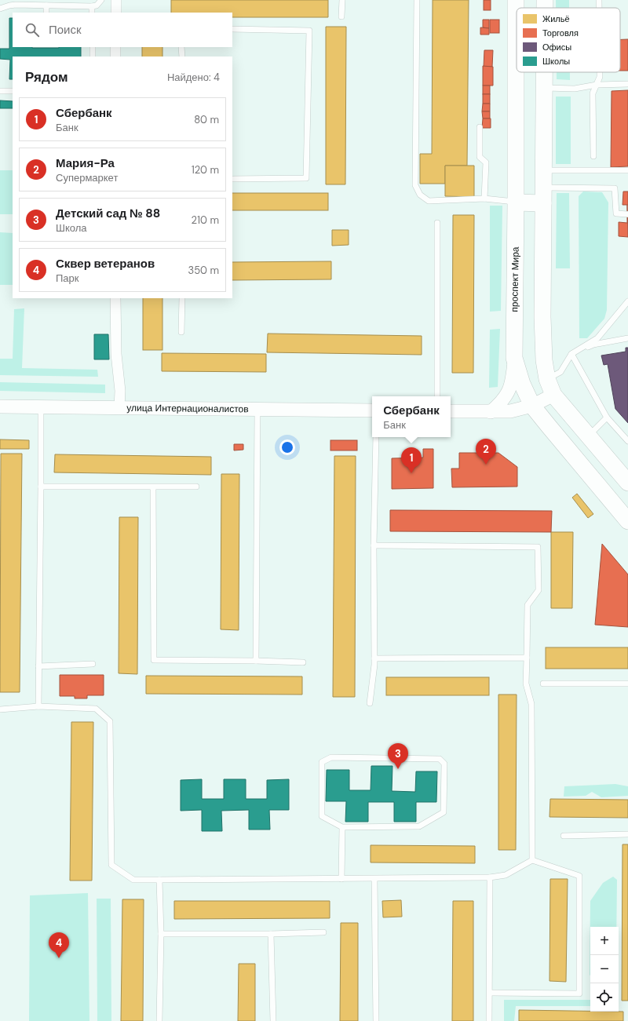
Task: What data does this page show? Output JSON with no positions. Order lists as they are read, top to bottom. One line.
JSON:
{"streets":{"main road":["проспект Мира"],"street":["улица Интернационалистов"]},"legend":["Жильё","Торговля","Офисы","Школы"],"page":{"search":"Поиск","heading":["Рядом","Найдено: 4"],"list":[{"mark":"1","name":"Сбербанк","note":"Банк","value":"80 m"},{"mark":"2","name":"Мария-Ра","note":"Супермаркет","value":"120 m"},{"mark":"3","name":"Детский сад № 88","note":"Школа","value":"210 m"},{"mark":"4","name":"Сквер ветеранов","note":"Парк","value":"350 m"}],"popup":["Сбербанк","Банк"],"pins":["2","1","3","4"],"map_buttons":["+","−"]}}
